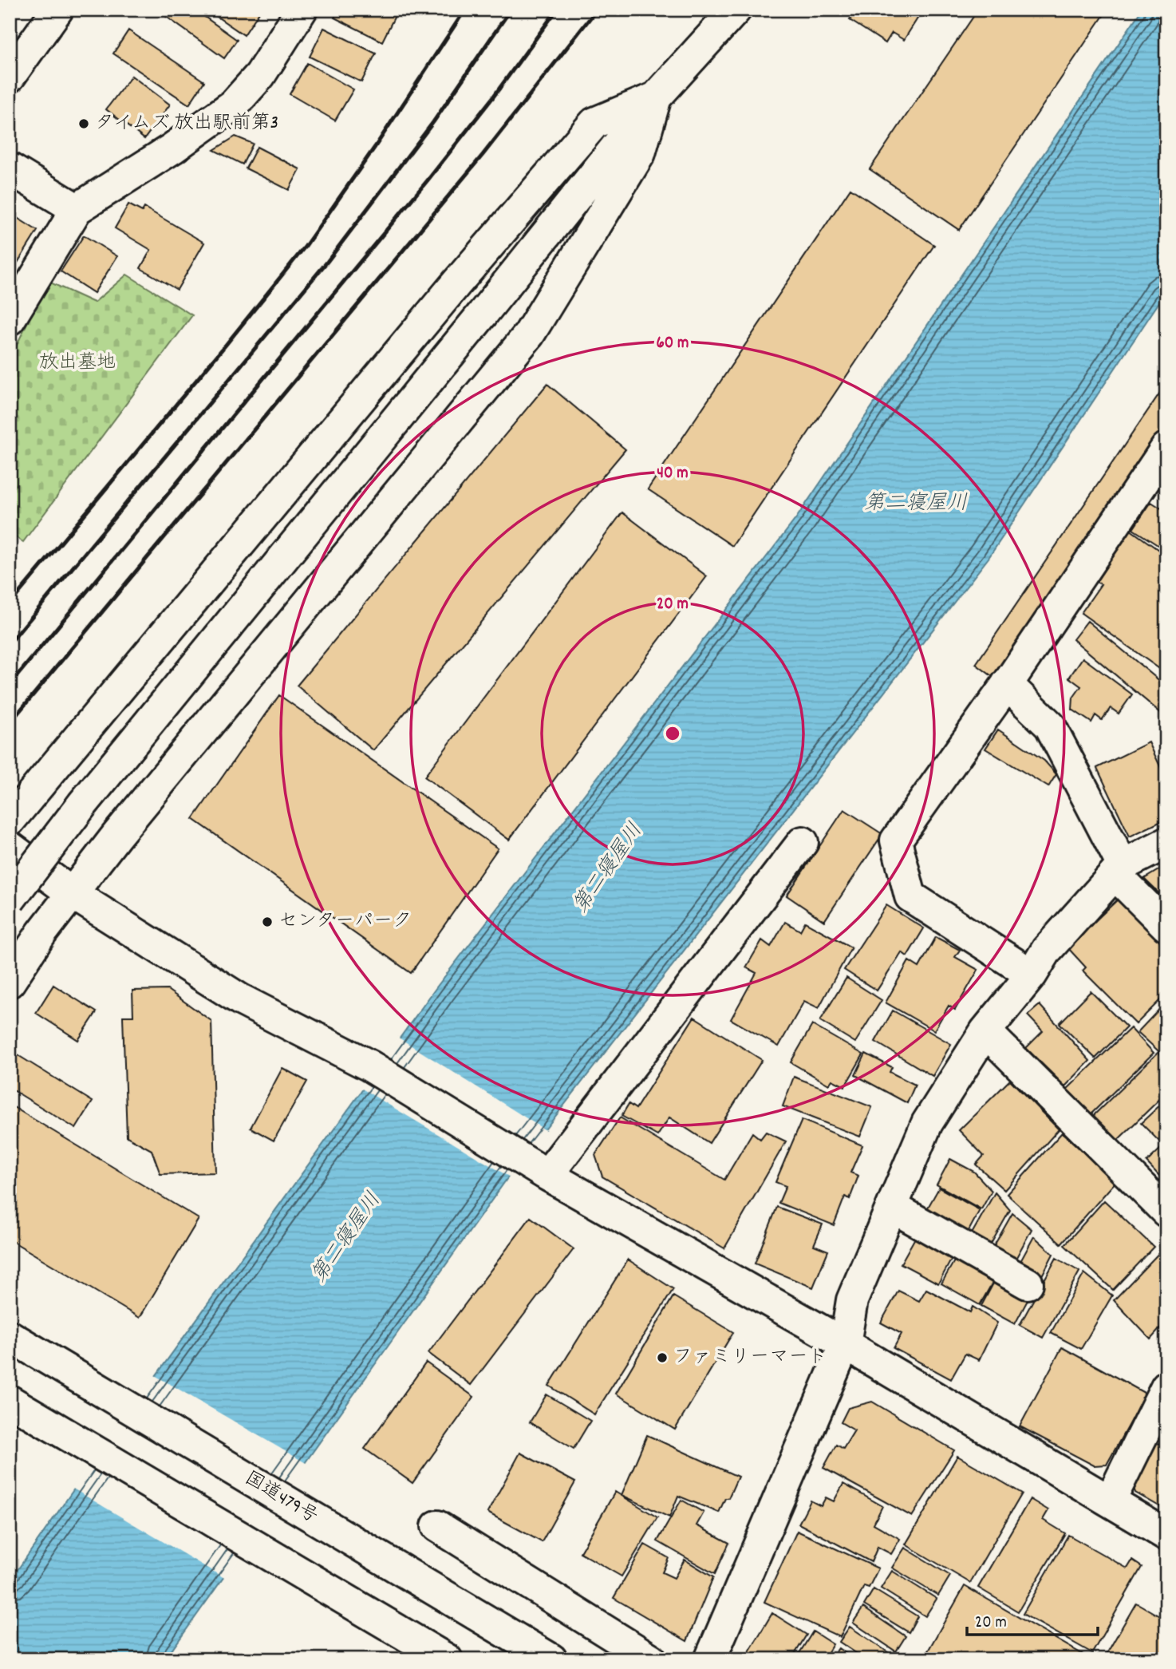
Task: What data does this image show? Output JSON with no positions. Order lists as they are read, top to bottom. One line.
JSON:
{"streets":{"main road":["国道479号"]},"water":["第二寝屋川"],"parks":["放出墓地"],"places":["タイムズ 放出駅前第3","センターパーク","ファミリーマート"],"scale_bar":"20 m","rings":["60 m","40 m","20 m"]}
